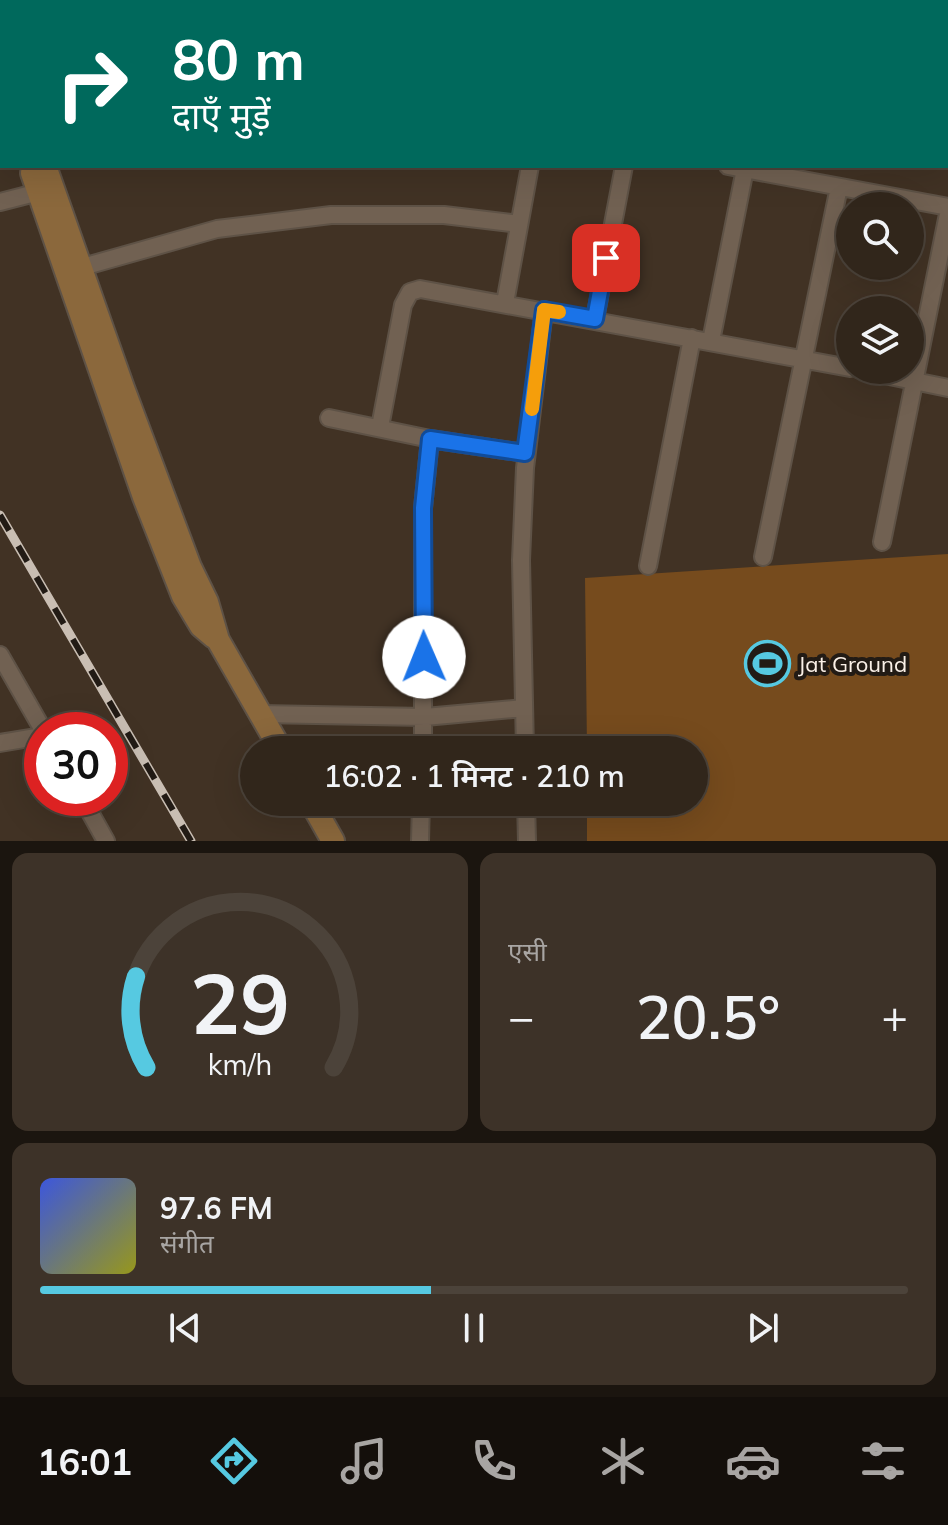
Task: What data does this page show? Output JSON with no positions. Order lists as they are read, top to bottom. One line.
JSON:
{"places":{"sports":["Jat Ground"]},"page":{"turn":["80 m","दाएँ मुड़ें"],"limit":"30","trip":"16:02 · 1 मिनट · 210 m","tile":"एसी","heat":["−","20.5°","+"],"song":["97.6 FM","संगीत"],"tabs":"16:01","gauge":["29","km/h"]}}
